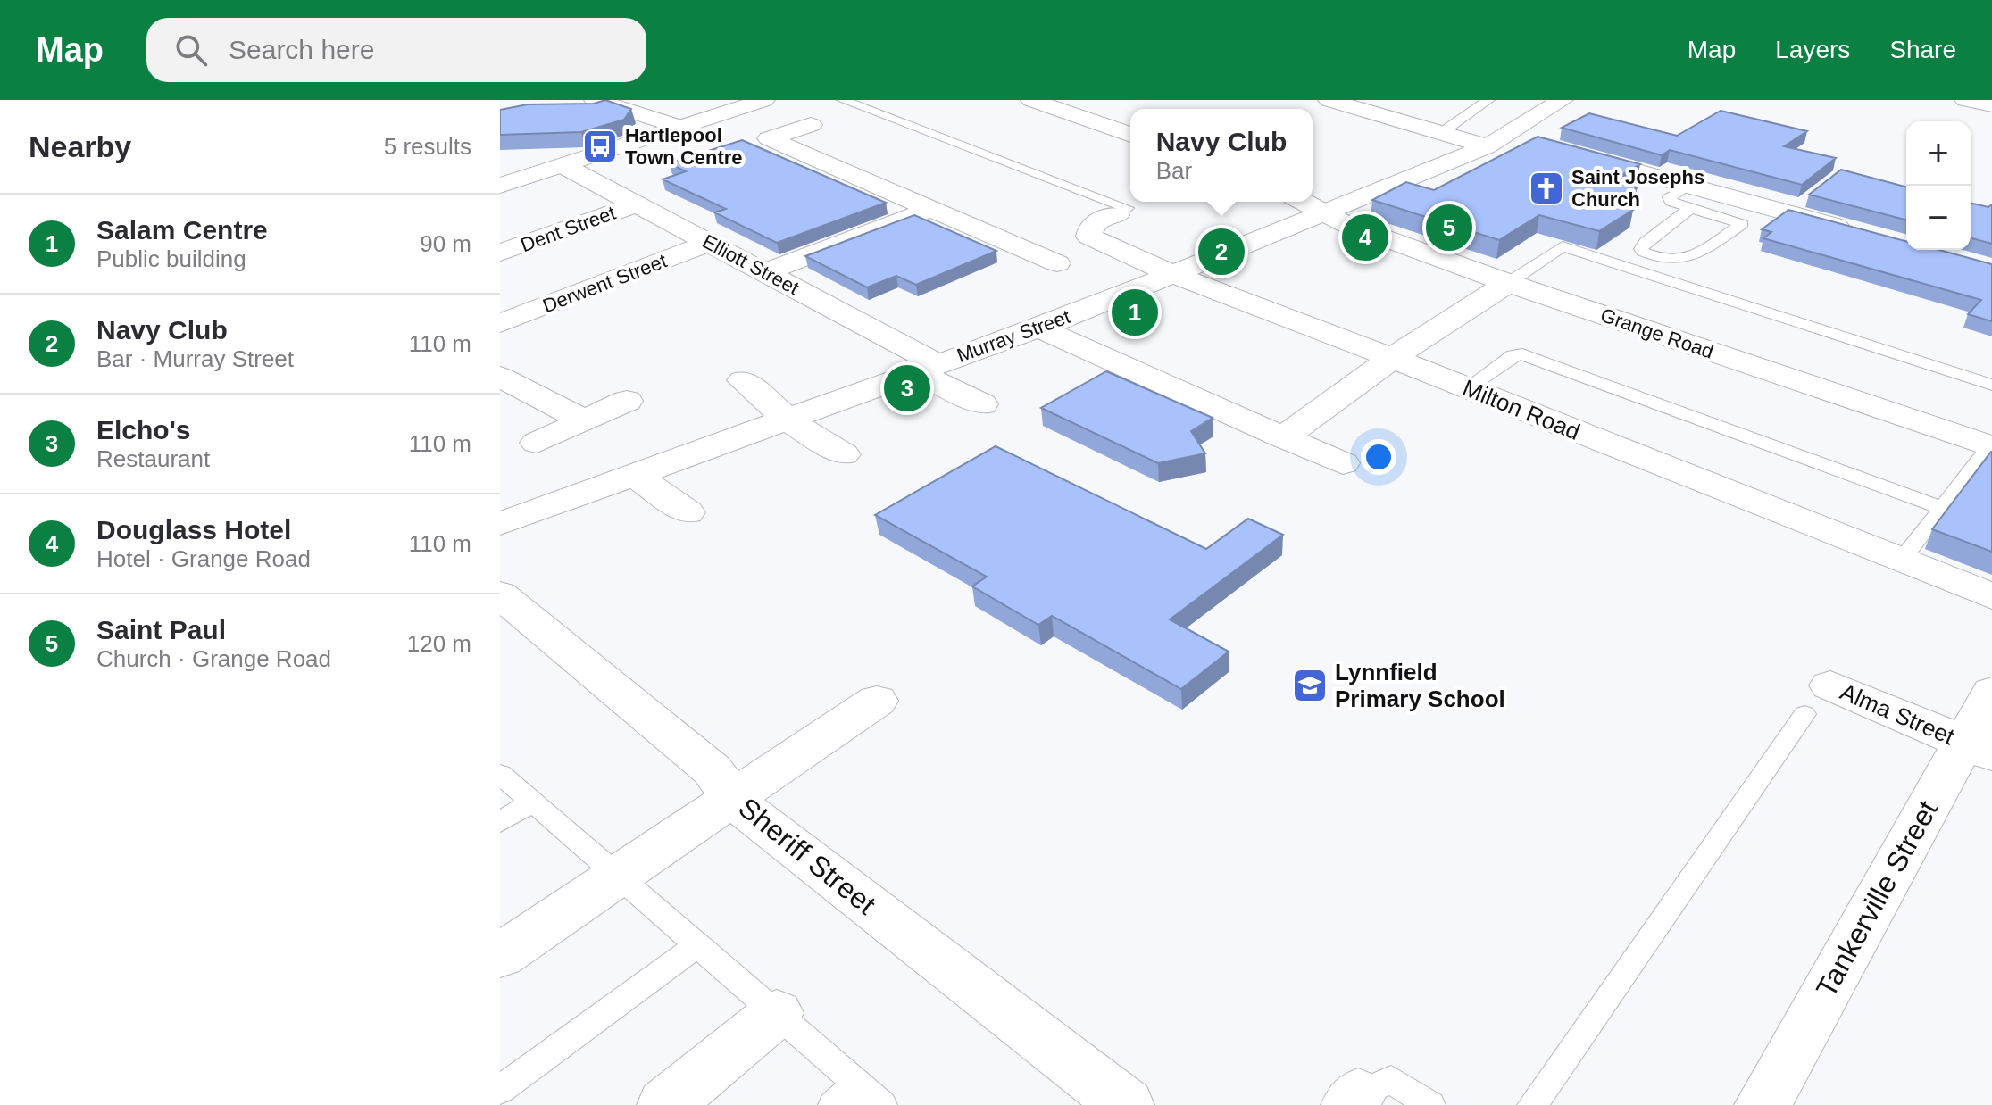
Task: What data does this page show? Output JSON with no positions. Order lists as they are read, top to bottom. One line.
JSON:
{"streets":{"street":["Dent Street","Elliott Street","Derwent Street","Grange Road","Murray Street","Milton Road","Alma Street","Sheriff Street","Tankerville Street"]},"crossings":[["Dent Street","Elliott Street"],["Elliott Street","Derwent Street"],["Elliott Street","Murray Street"],["Grange Road","Murray Street"],["Murray Street","Milton Road"],["Alma Street","Tankerville Street"]],"places":{"bus stop":["Hartlepool Town Centre"],"church":["Saint Josephs Church"],"school or university":["Lynnfield Primary School"]},"page":{"header":"Map","search":"Search here","nav":["Map","Layers","Share"],"heading":["Nearby","5 results"],"popup":["Navy Club","Bar"],"map_buttons":["+","−"],"list":[{"mark":"1","name":"Salam Centre","note":"Public building","value":"90 m"},{"mark":"2","name":"Navy Club","note":"Bar · Murray Street","value":"110 m"},{"mark":"3","name":"Elcho's","note":"Restaurant","value":"110 m"},{"mark":"4","name":"Douglass Hotel","note":"Hotel · Grange Road","value":"110 m"},{"mark":"5","name":"Saint Paul","note":"Church · Grange Road","value":"120 m"}],"pins":["5","4","2","1","3"]}}
